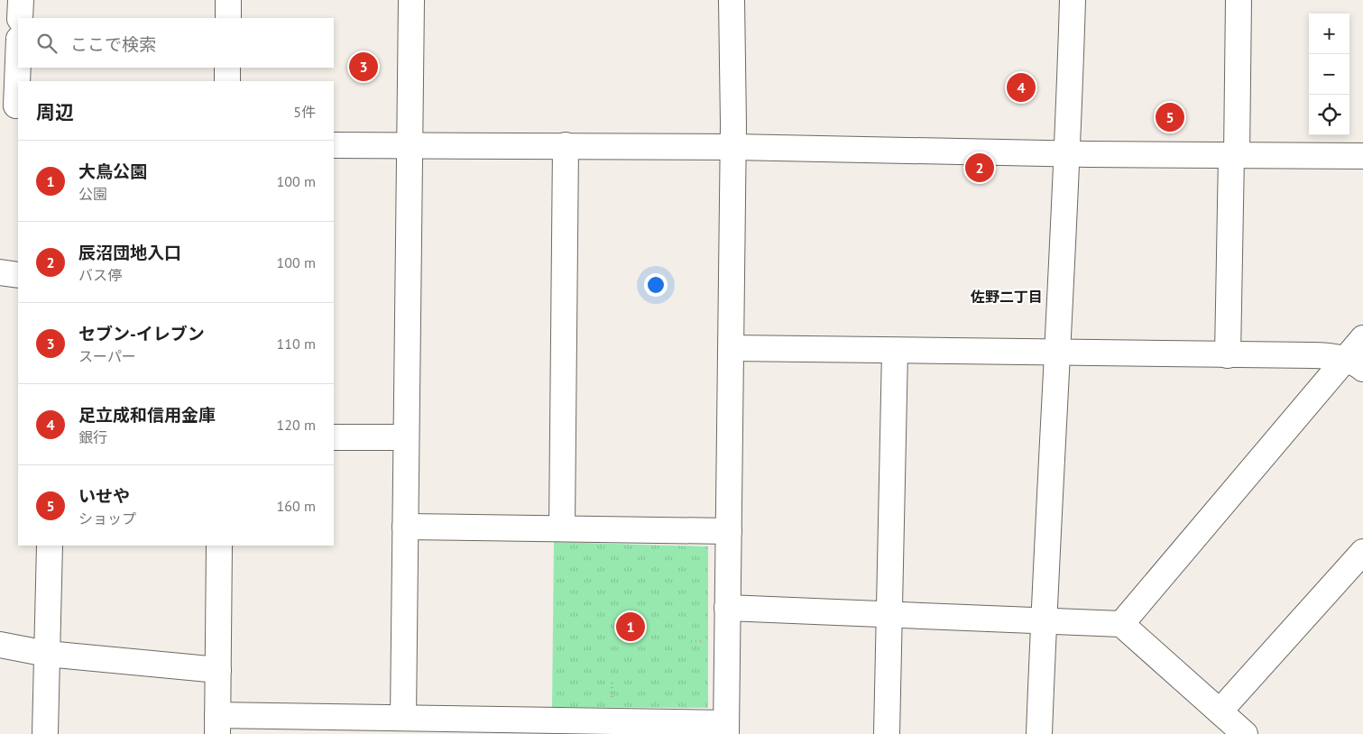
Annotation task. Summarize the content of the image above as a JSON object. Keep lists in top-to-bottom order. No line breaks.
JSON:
{"districts":["佐野二丁目"],"page":{"map_buttons":["+","−"],"search":"ここで検索","pins":["3","4","5","2","1"],"heading":["周辺","5件"],"list":[{"mark":"1","name":"大鳥公園","note":"公園","value":"100 m"},{"mark":"2","name":"辰沼団地入口","note":"バス停","value":"100 m"},{"mark":"3","name":"セブン-イレブン","note":"スーパー","value":"110 m"},{"mark":"4","name":"足立成和信用金庫","note":"銀行","value":"120 m"},{"mark":"5","name":"いせや","note":"ショップ","value":"160 m"}]}}
